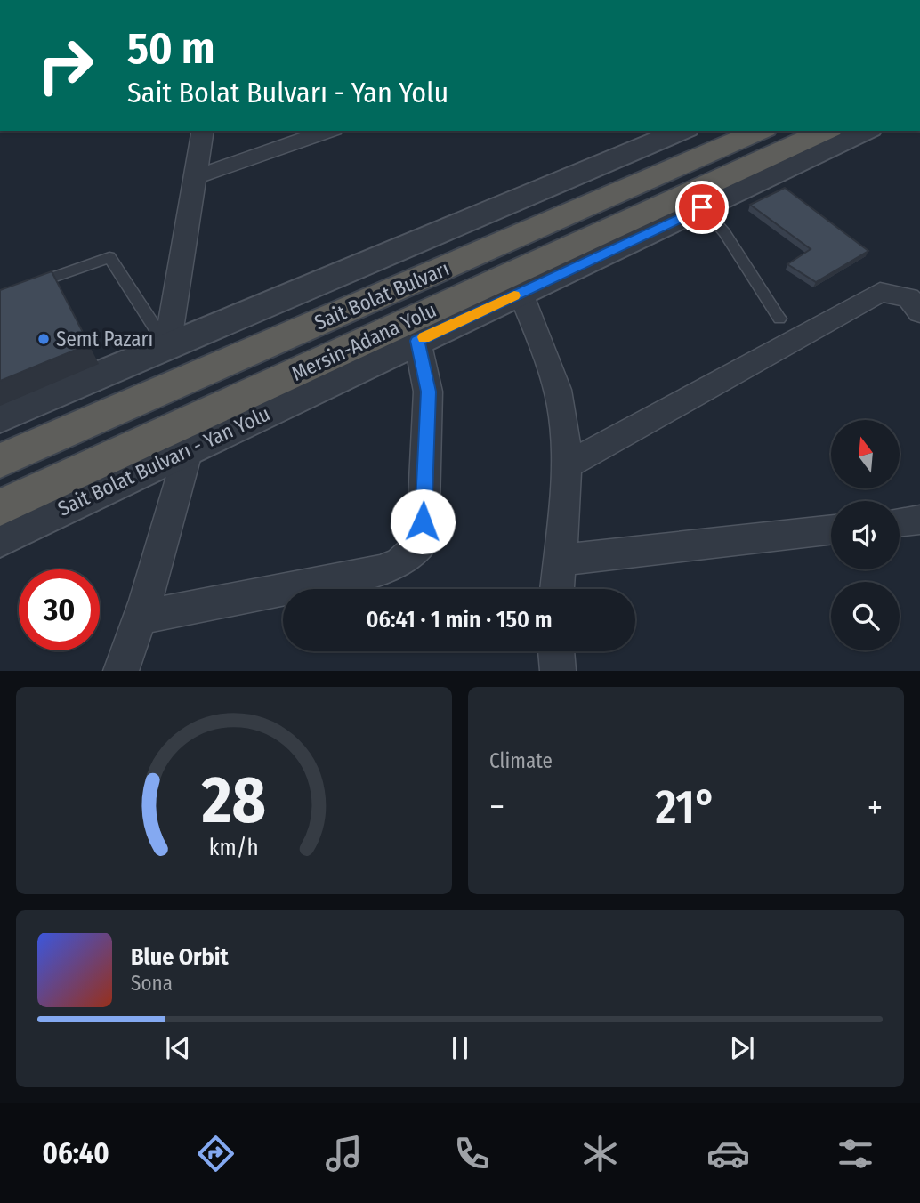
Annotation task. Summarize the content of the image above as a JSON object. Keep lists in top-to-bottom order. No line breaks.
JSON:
{"streets":{"highway":["Sait Bolat Bulvarı","Mersin-Adana Yolu"],"street":["Sait Bolat Bulvarı - Yan Yolu"]},"places":["Semt Pazarı"],"north":"top","page":{"turn":["50 m","Sait Bolat Bulvarı - Yan Yolu"],"limit":"30","trip":"06:41 · 1 min · 150 m","tile":"Climate","heat":["−","21°","+"],"song":["Blue Orbit","Sona"],"tabs":"06:40","gauge":["28","km/h"]}}
